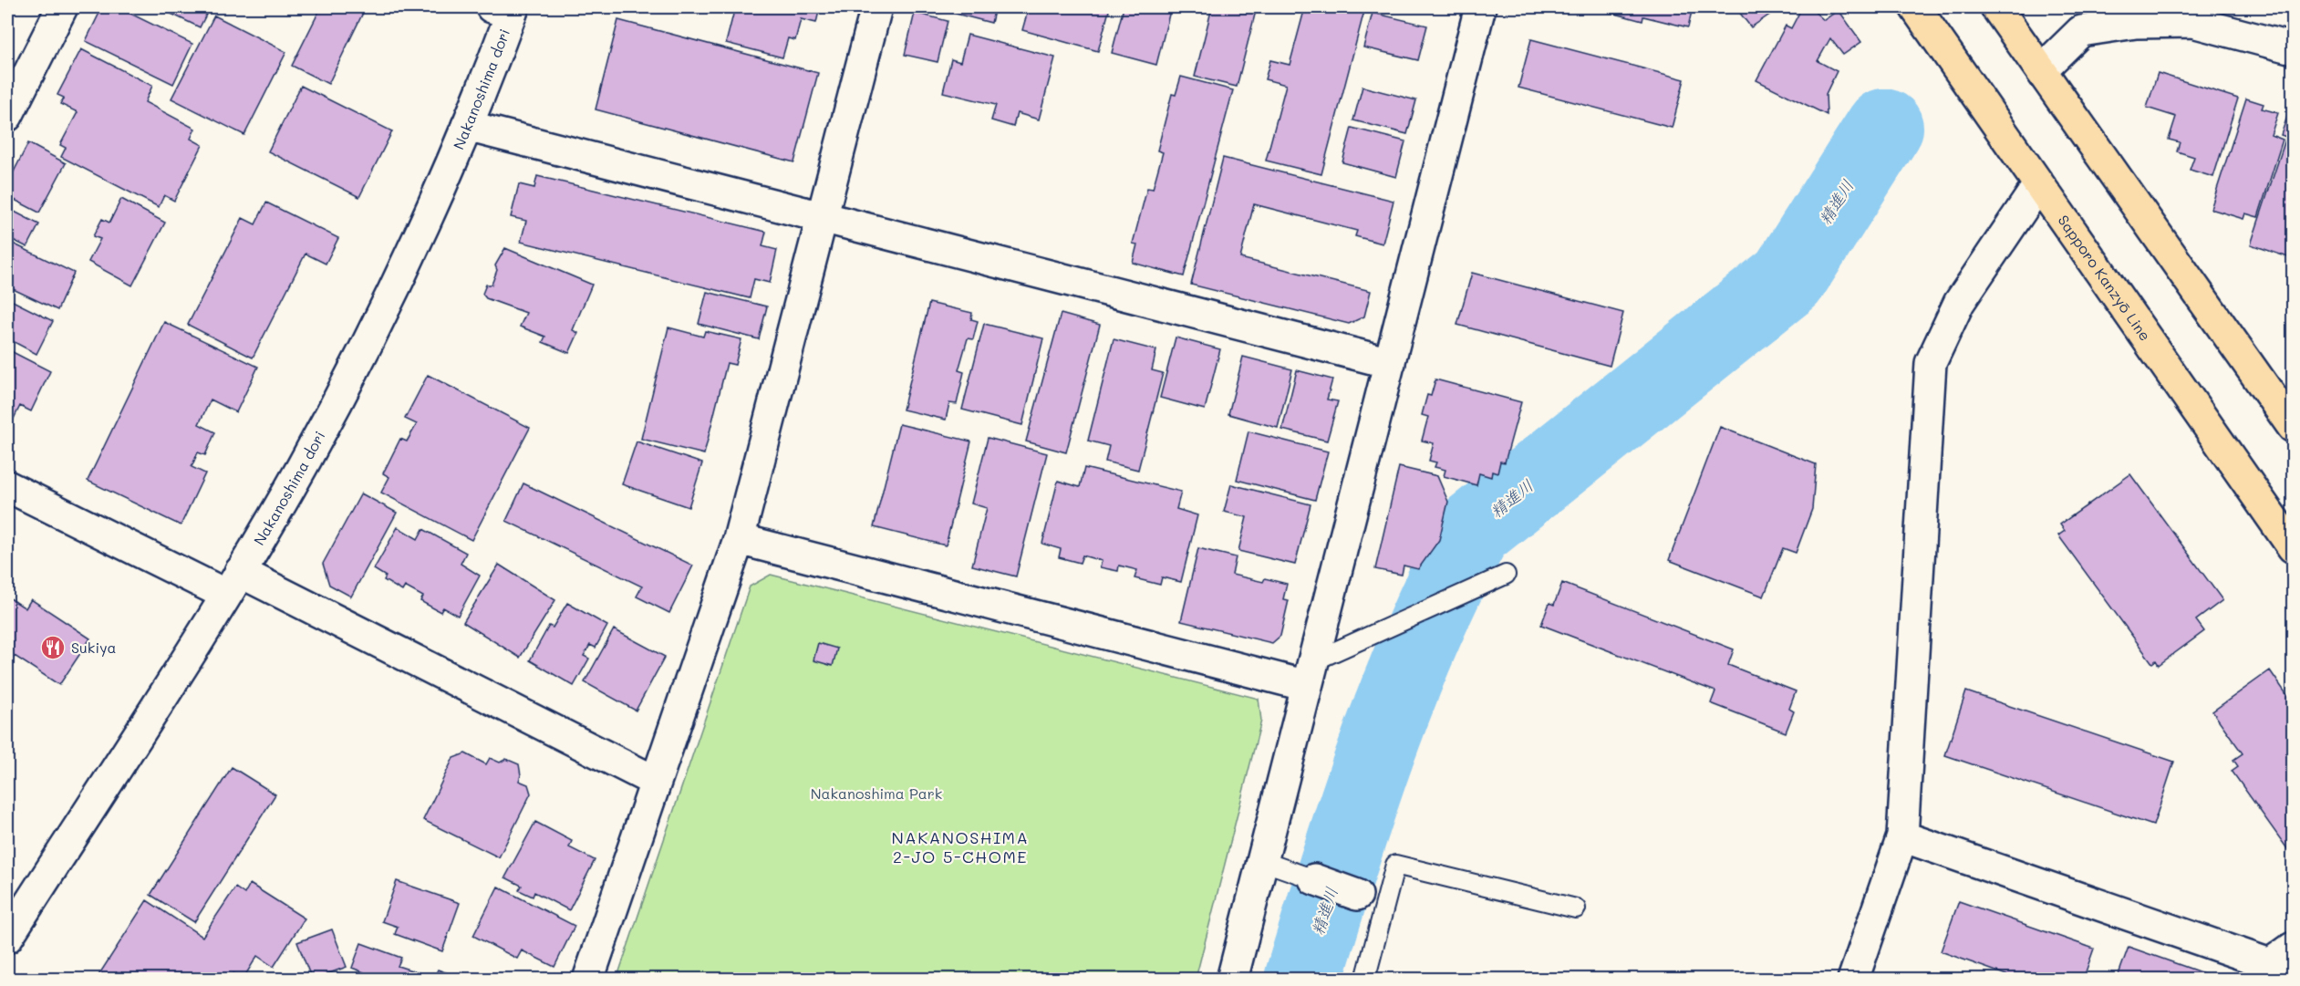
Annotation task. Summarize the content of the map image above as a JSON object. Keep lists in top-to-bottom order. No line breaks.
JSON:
{"streets":{"main road":["Sapporo Kanzyō Line"],"street":["Nakanoshima dori"]},"districts":["NAKANOSHIMA 2-JO 5-CHOME"],"water":["精進川"],"parks":["Nakanoshima Park"],"places":{"restaurant":["Sukiya"]}}
